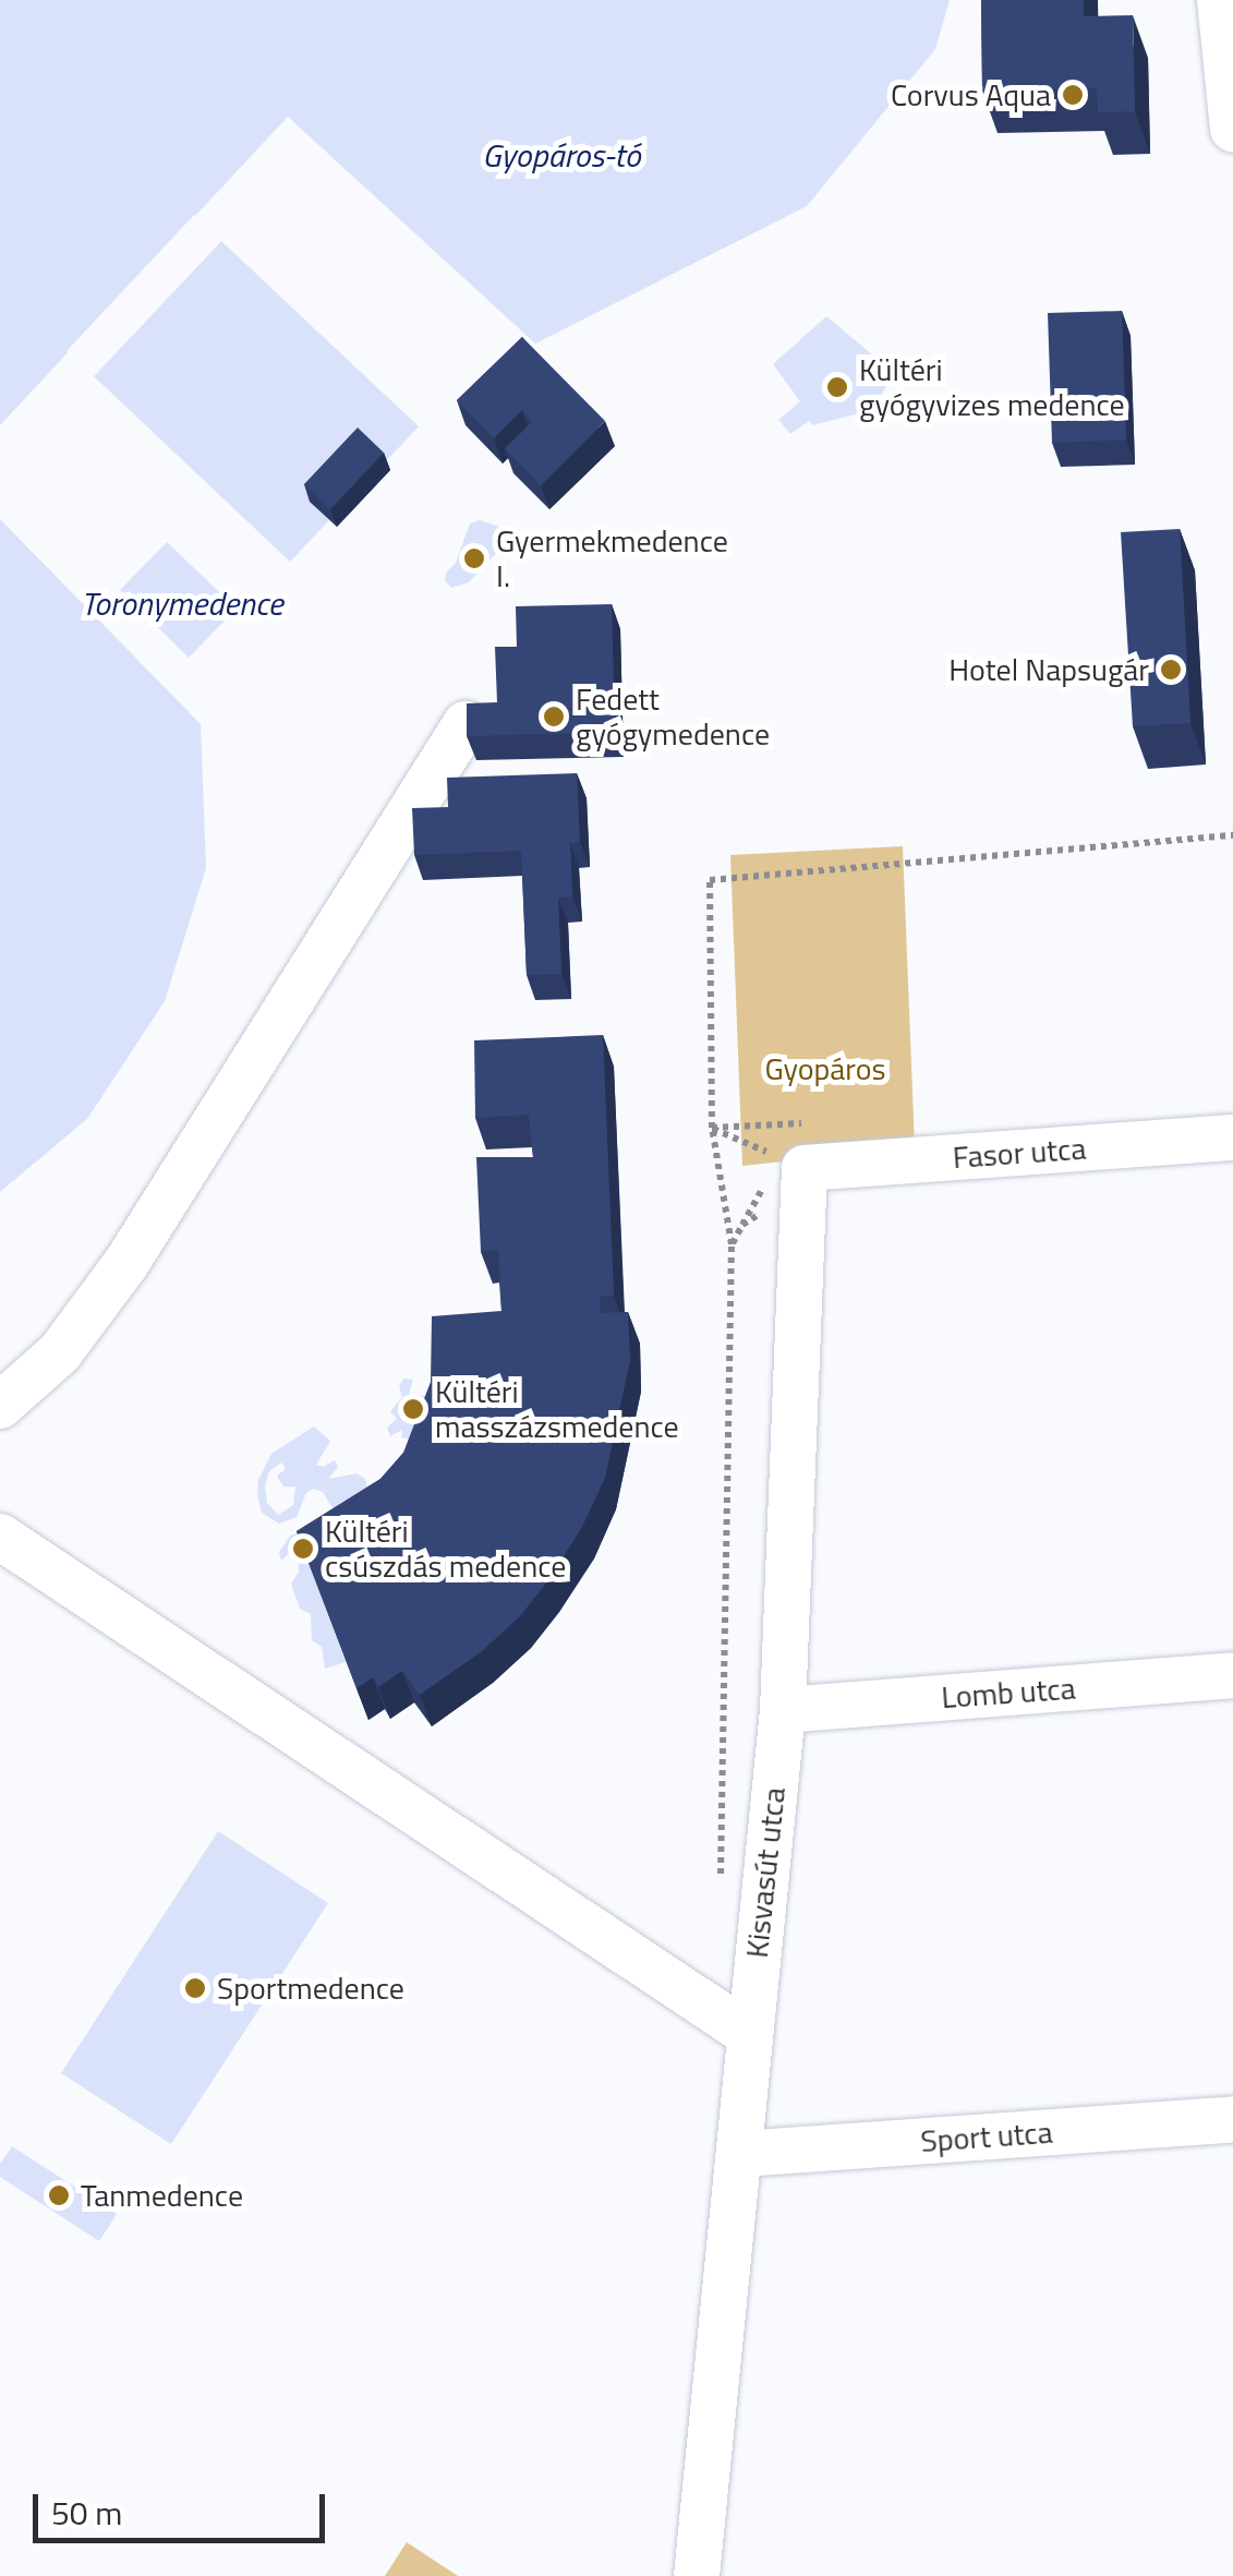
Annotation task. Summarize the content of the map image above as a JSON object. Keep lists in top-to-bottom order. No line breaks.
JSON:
{"streets":{"street":["Fasor utca","Lomb utca","Kisvasút utca","Sport utca"]},"crossings":[["Fasor utca","Kisvasút utca"],["Lomb utca","Kisvasút utca"],["Kisvasút utca","Sport utca"]],"water":["Gyopáros-tó","Toronymedence"],"parks":["Gyopáros"],"places":["Corvus Aqua","Kültéri gyógyvizes medence","Gyermekmedence I.","Hotel Napsugár","Fedett gyógymedence","Kültéri masszázsmedence","Kültéri csúszdás medence","Sportmedence","Tanmedence"],"scale_bar":"50 m"}
